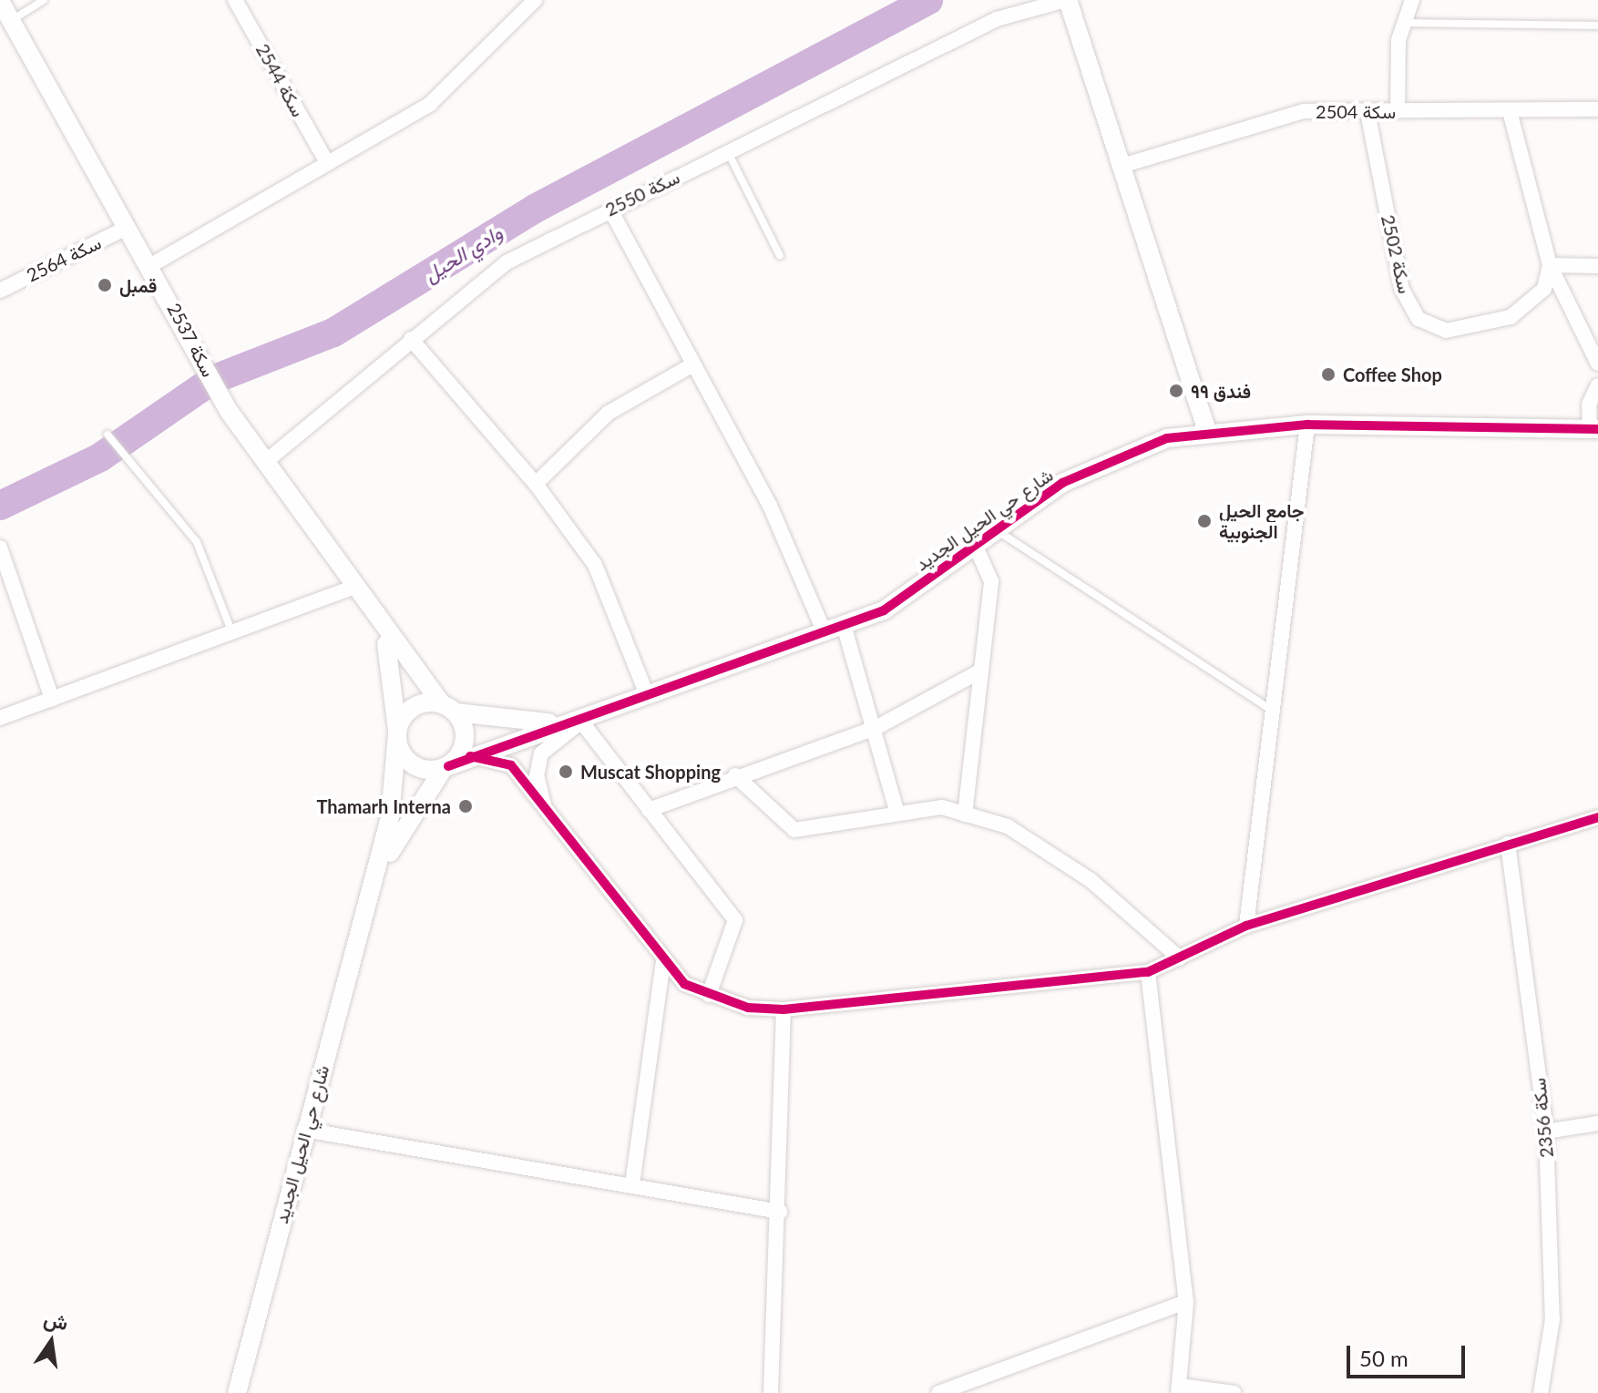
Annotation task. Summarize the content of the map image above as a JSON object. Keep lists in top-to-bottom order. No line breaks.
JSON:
{"streets":{"street":["سكة 2544","سكة 2504","سكة 2550","سكة 2502","سكة 2564","سكة 2537","شارع حي الحيل الجديد","سكة 2356"]},"crossings":[["سكة 2504","سكة 2502"],["سكة 2550","سكة 2537"],["سكة 2564","سكة 2537"],["سكة 2537","شارع حي الحيل الجديد"]],"water":["وادي الحيل"],"places":["قمبل","Coffee Shop","فندق ٩٩","جامع الحيل الجنوبية","Muscat Shopping","Thamarh Interna"],"scale_bar":"50 m","north":"top"}
